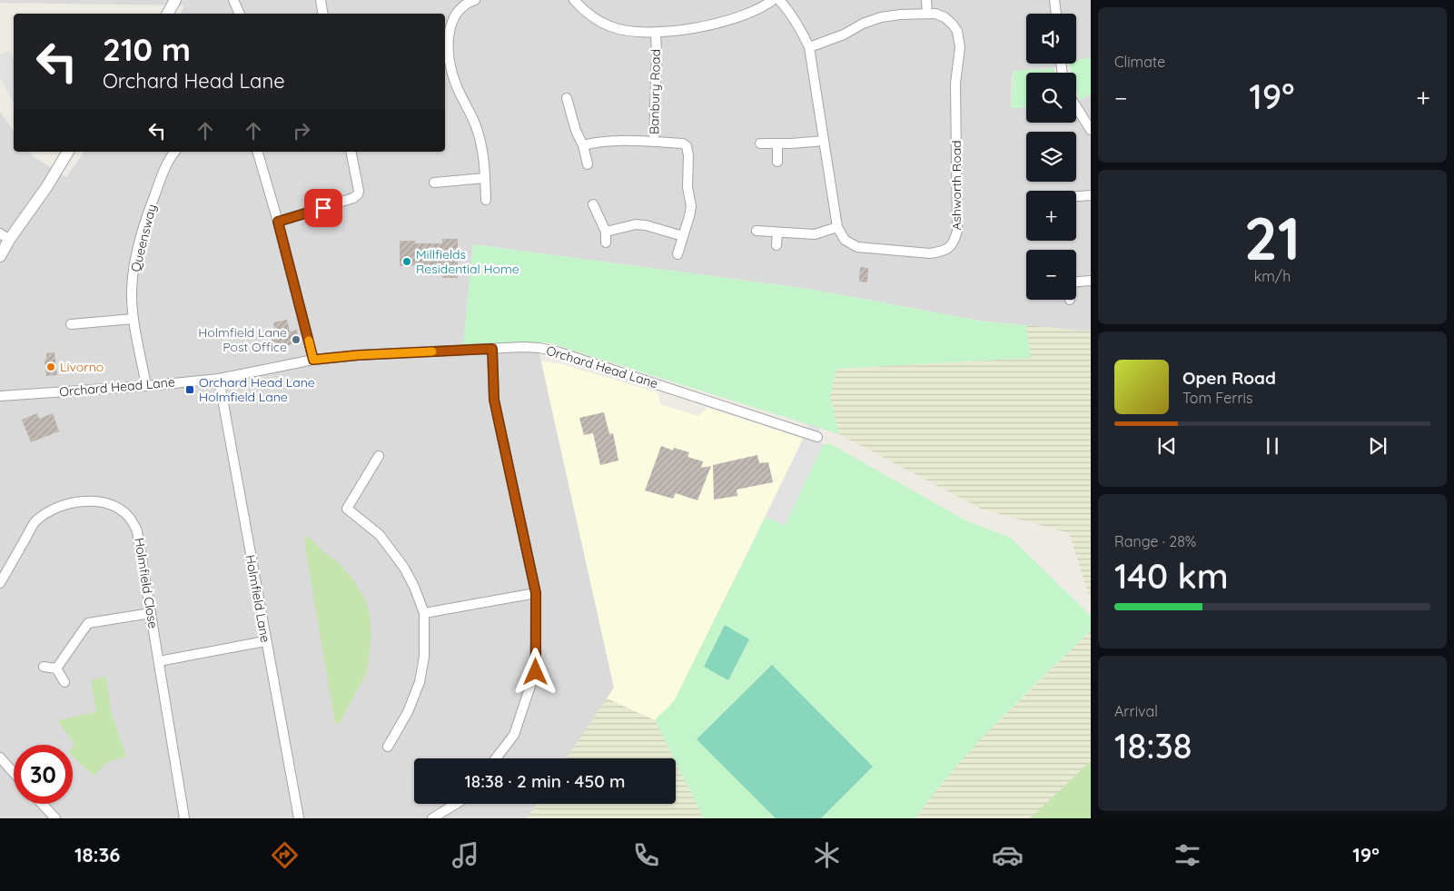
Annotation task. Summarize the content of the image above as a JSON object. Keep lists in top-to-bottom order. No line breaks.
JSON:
{"streets":{"street":["Banbury Road","Ashworth Road","Queensway","Orchard Head Lane","Holmfield Close","Holmfield Lane"]},"crossings":[["Queensway","Orchard Head Lane"],["Orchard Head Lane","Holmfield Lane"]],"places":{"other":["Millfields Residential Home","Holmfield Lane Post Office","Livorno"],"transit":["Orchard Head Lane Holmfield Lane"]},"page":{"tile":["Climate",["21","km/h"],["Range · 28%","140 km"],["Arrival","18:38"]],"map_buttons":["+","−"],"turn":["210 m","Orchard Head Lane"],"heat":["−","19°","+"],"song":["Open Road","Tom Ferris"],"limit":"30","trip":"18:38 · 2 min · 450 m","tabs":["18:36","19°"]}}
